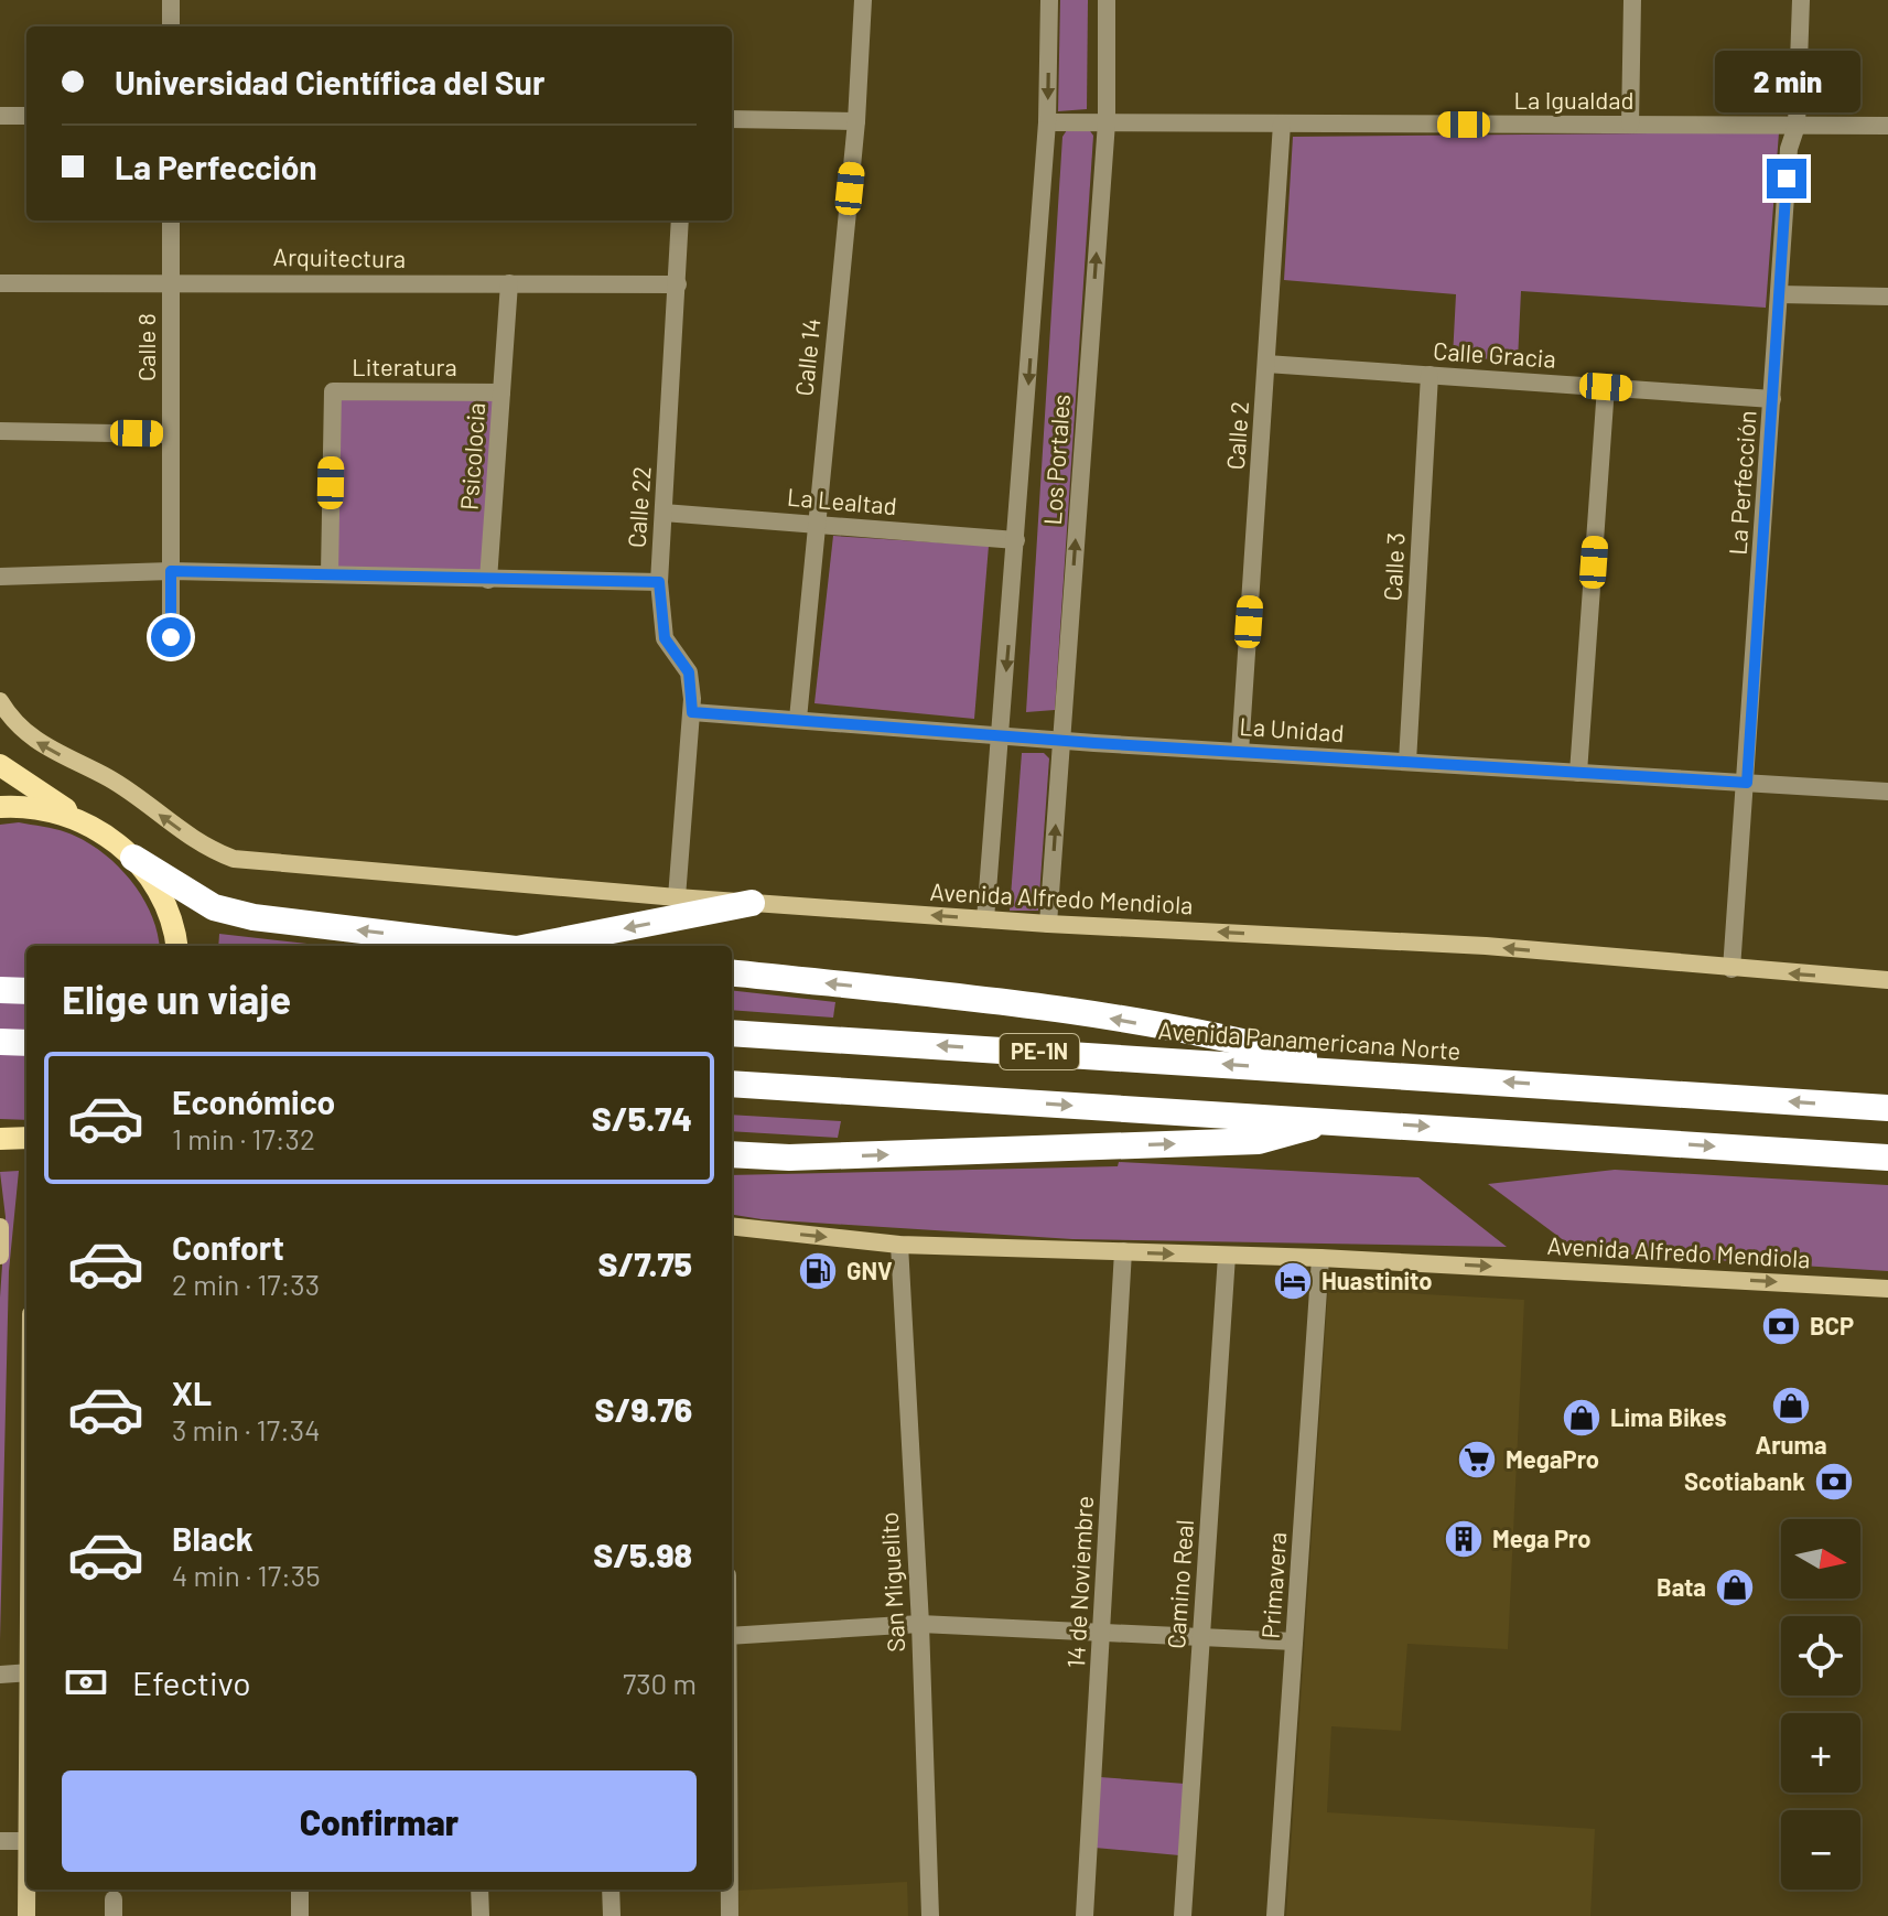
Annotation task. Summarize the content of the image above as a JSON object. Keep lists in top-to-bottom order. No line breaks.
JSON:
{"streets":{"highway":["Avenida Panamericana Norte","PE-1N"],"main road":["Avenida Alfredo Mendiola"],"street":["La Igualdad","Arquitectura","Calle 8","Calle Gracia","Calle 14","Literatura","Calle 2","Psicolocia","Los Portales","La Perfección","La Lealtad","Calle 22","Calle 3","La Unidad","San Miguelito","14 de Noviembre","Camino Real","Primavera"]},"crossings":[["La Igualdad","Calle 2"],["La Igualdad","Los Portales"],["La Igualdad","La Perfección"],["Arquitectura","Calle 8"],["Arquitectura","Psicolocia"],["Arquitectura","Calle 22"],["Calle Gracia","Calle 2"],["Calle Gracia","La Perfección"],["Calle Gracia","Calle 3"],["Calle 14","La Lealtad"],["Calle 14","La Unidad"],["Literatura","Psicolocia"],["Calle 2","La Unidad"],["Los Portales","La Lealtad"],["Los Portales","La Unidad"],["Los Portales","Avenida Alfredo Mendiola"],["La Perfección","La Unidad"],["La Perfección","Avenida Alfredo Mendiola"],["La Lealtad","Calle 22"],["Calle 22","La Unidad"],["Calle 22","Avenida Alfredo Mendiola"],["Calle 3","La Unidad"],["Avenida Alfredo Mendiola","San Miguelito"],["Avenida Alfredo Mendiola","14 de Noviembre"],["Avenida Alfredo Mendiola","Camino Real"],["Avenida Alfredo Mendiola","Primavera"]],"places":{"fuel station":["GNV"],"hotel":["Huastinito"],"bank":["BCP","Scotiabank"],"shop":["Aruma","Lima Bikes","Bata"],"supermarket":["MegaPro"],"building":["Mega Pro"]},"north":"right","page":{"banner":["Universidad Científica del Sur","La Perfección"],"bubble":"2 min","heading":"Elige un viaje","list":[{"name":"Económico","note":"1 min · 17:32","value":"S/5.74"},{"name":"Confort","note":"2 min · 17:33","value":"S/7.75"},{"name":"XL","note":"3 min · 17:34","value":"S/9.76"},{"name":"Black","note":"4 min · 17:35","value":"S/5.98"}],"map_buttons":["+","−"],"pay":["Efectivo","730 m"],"buttons":"Confirmar"}}
